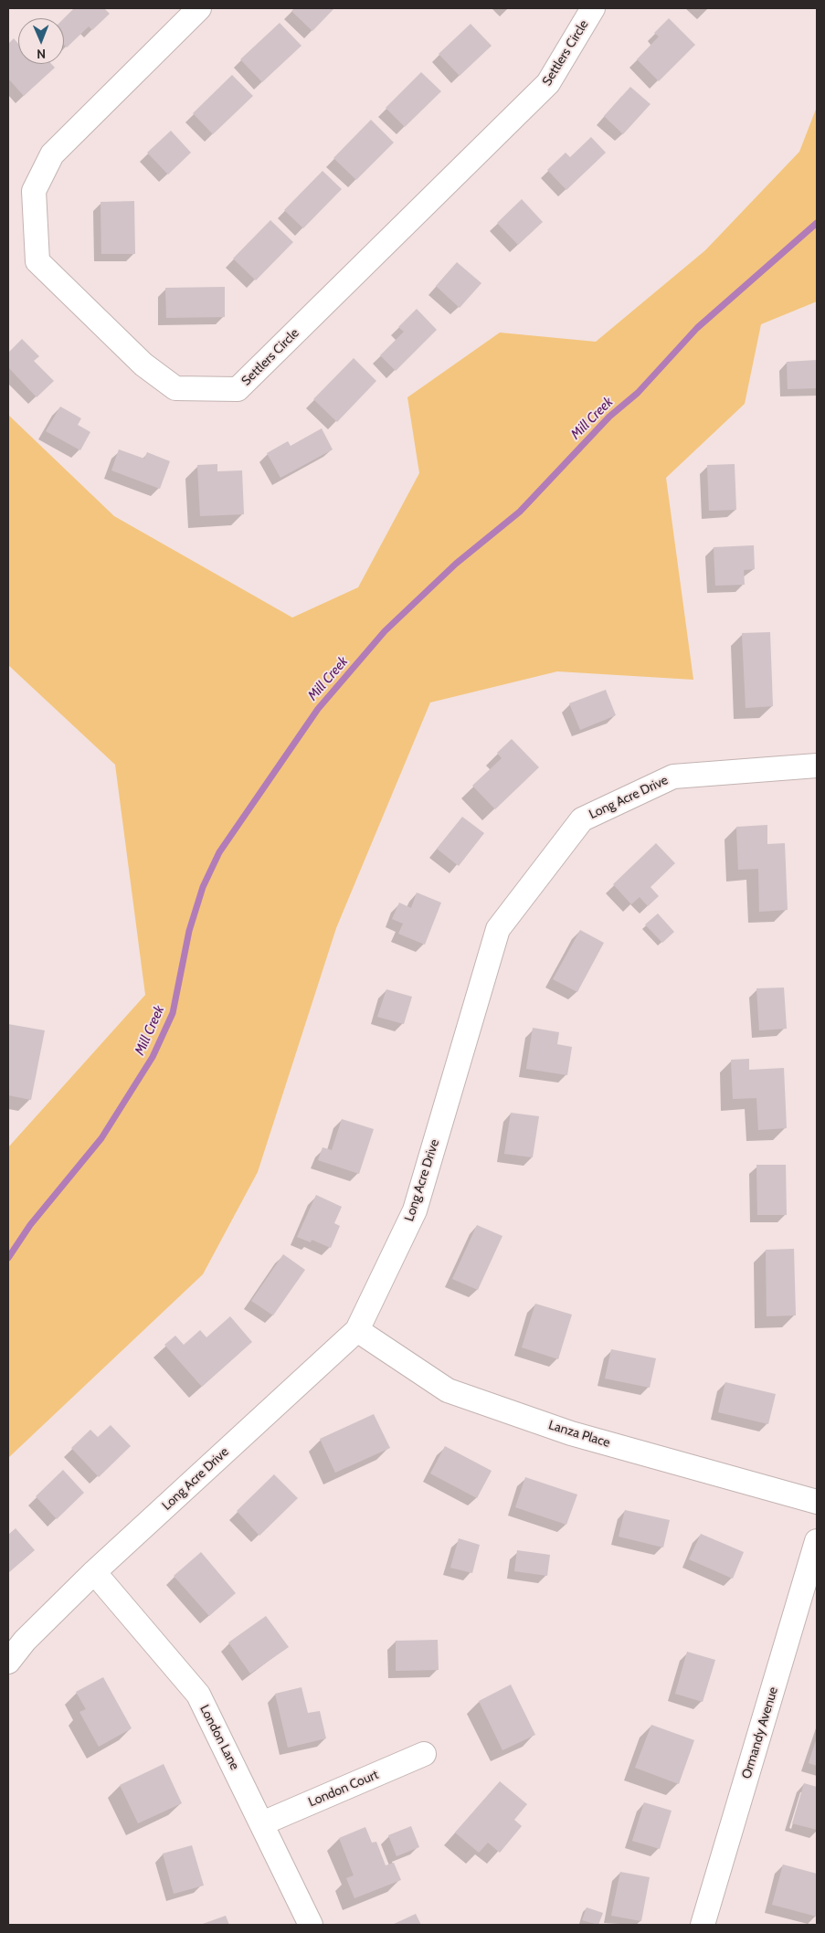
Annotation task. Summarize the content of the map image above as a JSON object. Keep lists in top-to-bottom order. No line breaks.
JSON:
{"streets":{"street":["Settlers Circle","Long Acre Drive","Lanza Place","Ormandy Avenue","London Lane","London Court"]},"crossings":[["Long Acre Drive","Lanza Place"],["Long Acre Drive","London Lane"],["London Lane","London Court"]],"water":["Mill Creek"],"north":"bottom"}
